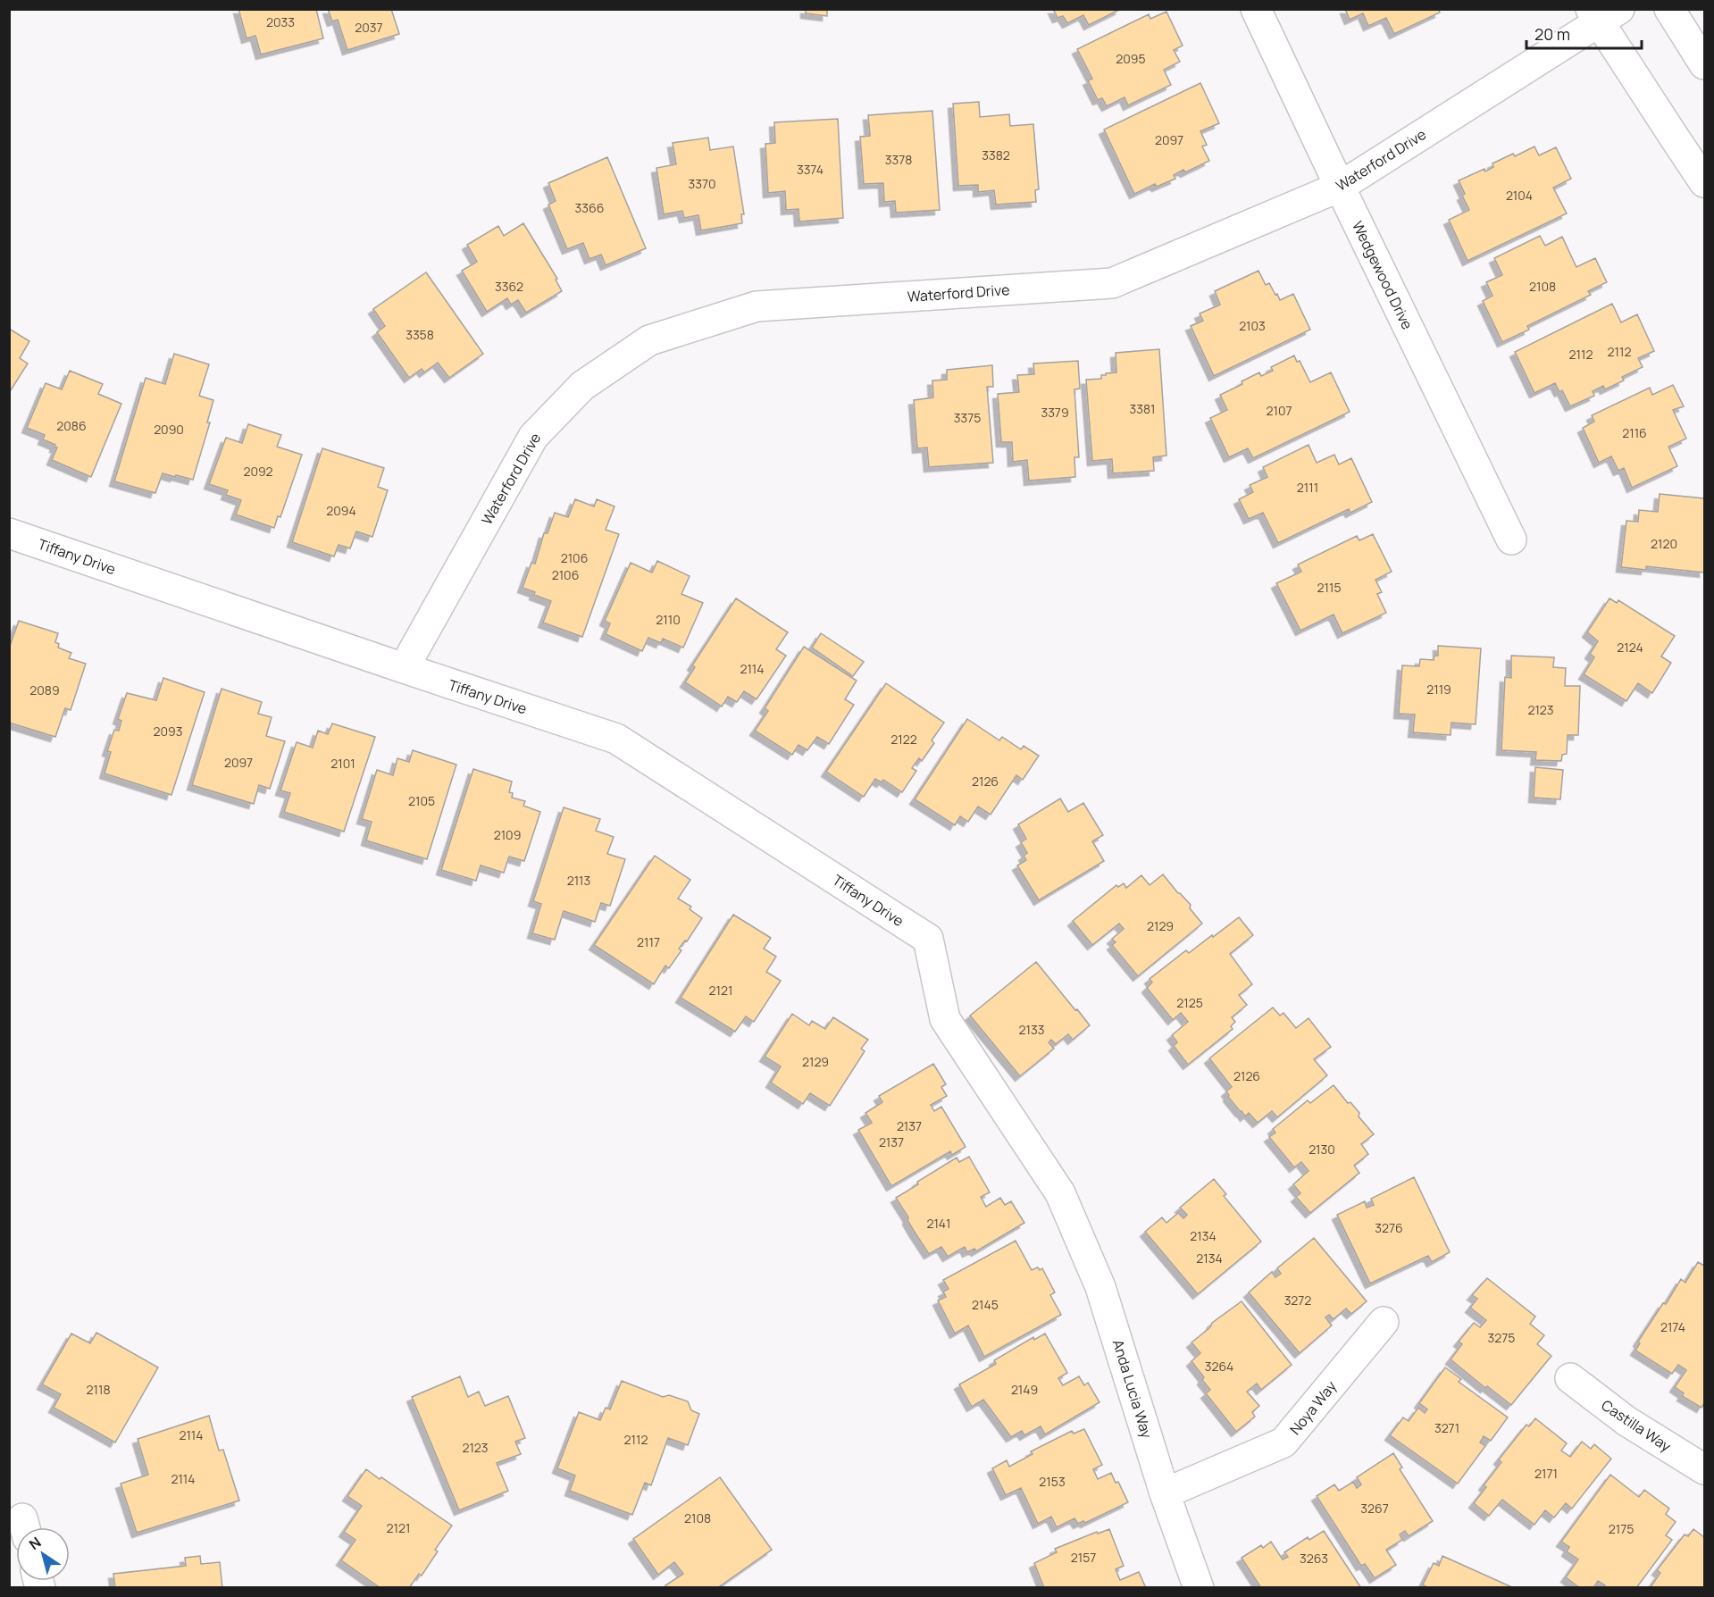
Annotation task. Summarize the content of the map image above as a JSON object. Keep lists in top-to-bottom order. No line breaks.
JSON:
{"streets":{"street":["Waterford Drive","Wedgewood Drive","Tiffany Drive","Anda Lucia Way","Noya Way","Castilla Way"]},"crossings":[["Waterford Drive","Wedgewood Drive"],["Waterford Drive","Tiffany Drive"],["Tiffany Drive","Anda Lucia Way"],["Anda Lucia Way","Noya Way"]],"house_numbers":["2033","2037","2095","2097","3382","3378","3374","3370","2104","3366","3362","2108","2103","3358","2112","2112","3381","2107","3379","3375","2086","2090","2116","2092","2111","2094","2120","2106","2106","2115","2110","2124","2114","2119","2089","2123","2093","2122","2097","2101","2126","2105","2109","2113","2129","2117","2121","2125","2133","2129","2126","2137","2137","2130","2141","3276","2134","2134","3272","2145","2174","3275","3264","2118","2149","3271","2114","2112","2123","2171","2114","2153","3267","2108","2121","2175","2157","3263"],"scale_bar":"20 m","north":"top left"}
